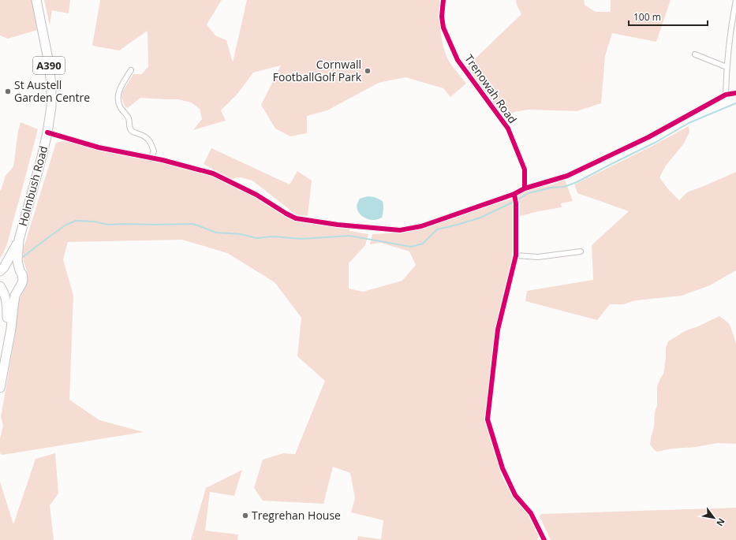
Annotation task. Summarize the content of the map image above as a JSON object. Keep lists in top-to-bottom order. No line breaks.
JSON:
{"streets":{"highway":["A390","Holmbush Road"],"street":["Trenowah Road"]},"crossings":[["A390","Holmbush Road"]],"places":["Cornwall FootballGolf Park","St Austell Garden Centre","Tregrehan House"],"scale_bar":"100 m","north":"bottom right"}
